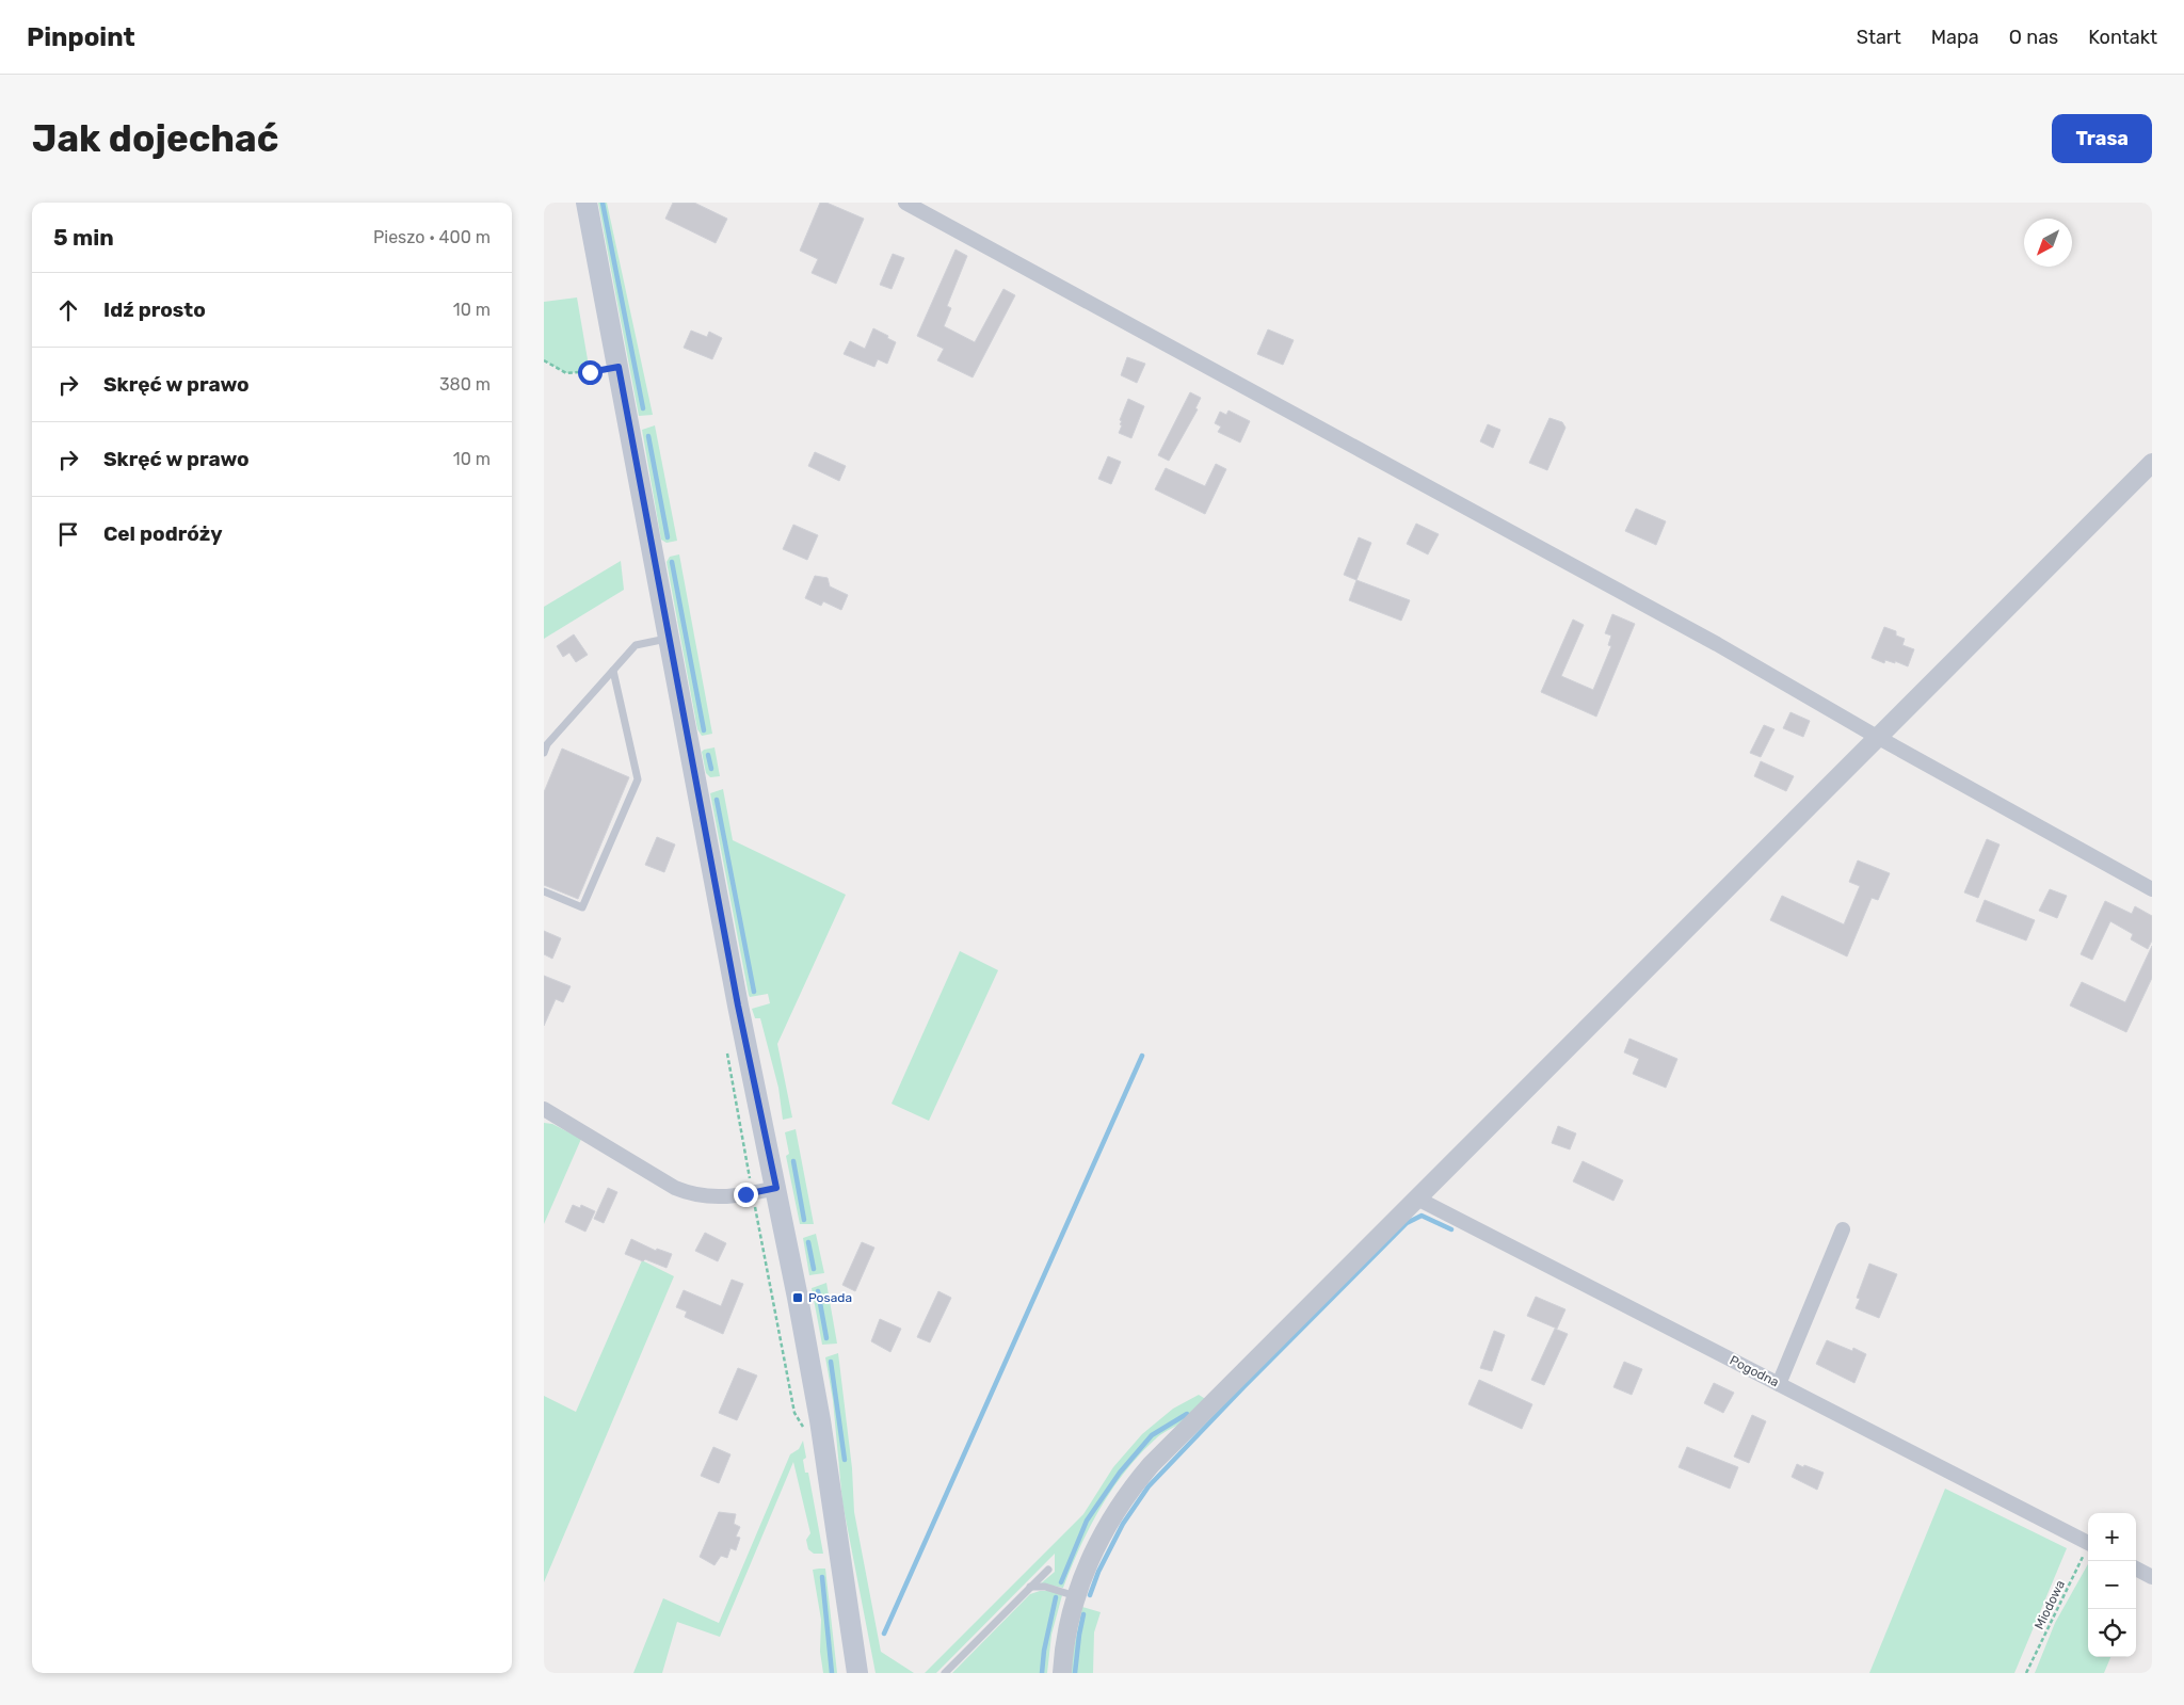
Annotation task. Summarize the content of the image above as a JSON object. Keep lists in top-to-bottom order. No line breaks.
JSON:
{"streets":{"street":["Pogodna"],"path":["Miodowa"]},"places":{"transit":["Posada"]},"north":"bottom left","page":{"header":"Pinpoint","nav":["Start","Mapa","O nas","Kontakt"],"buttons":"Trasa","title":"Jak dojechać","heading":["5 min","Pieszo · 400 m"],"list":[["Idź prosto","10 m"],["Skręć w prawo","380 m"],["Skręć w prawo","10 m"],"Cel podróży"],"map_buttons":["+","−"]}}
